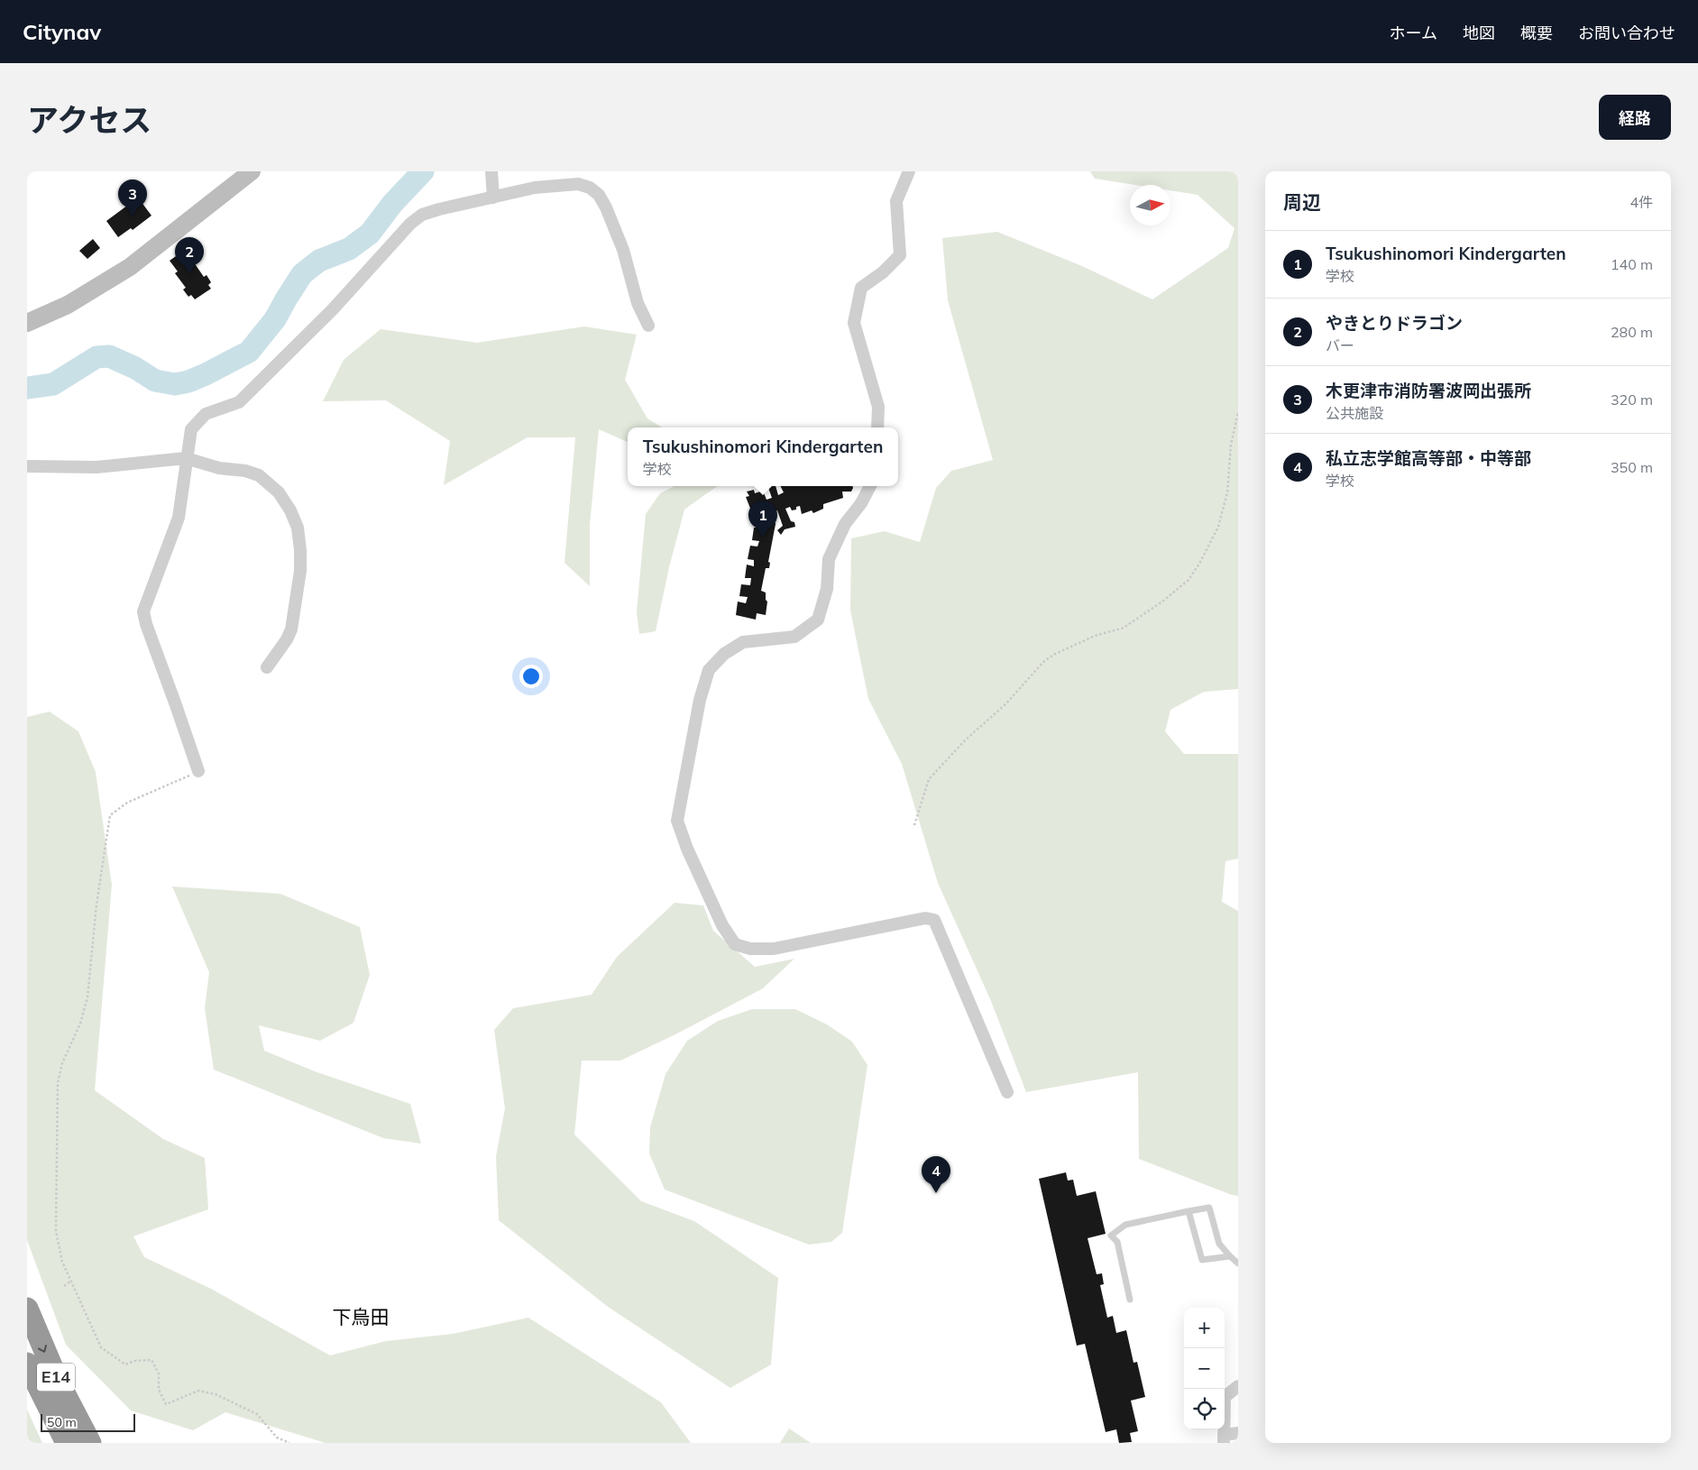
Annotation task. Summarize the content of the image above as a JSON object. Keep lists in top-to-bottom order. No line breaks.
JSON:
{"streets":{"highway":["E14"]},"districts":["下烏田"],"scale_bar":"50 m","north":"right","page":{"header":"Citynav","nav":["ホーム","地図","概要","お問い合わせ"],"title":"アクセス","buttons":"経路","heading":["周辺","4件"],"pins":["3","2","1","4"],"list":[{"mark":"1","name":"Tsukushinomori Kindergarten","note":"学校","value":"140 m"},{"mark":"2","name":"やきとりドラゴン","note":"バー","value":"280 m"},{"mark":"3","name":"木更津市消防署波岡出張所","note":"公共施設","value":"320 m"},{"mark":"4","name":"私立志学館高等部・中等部","note":"学校","value":"350 m"}],"popup":["Tsukushinomori Kindergarten","学校"],"map_buttons":["+","−"],"scale":"50 m"}}
